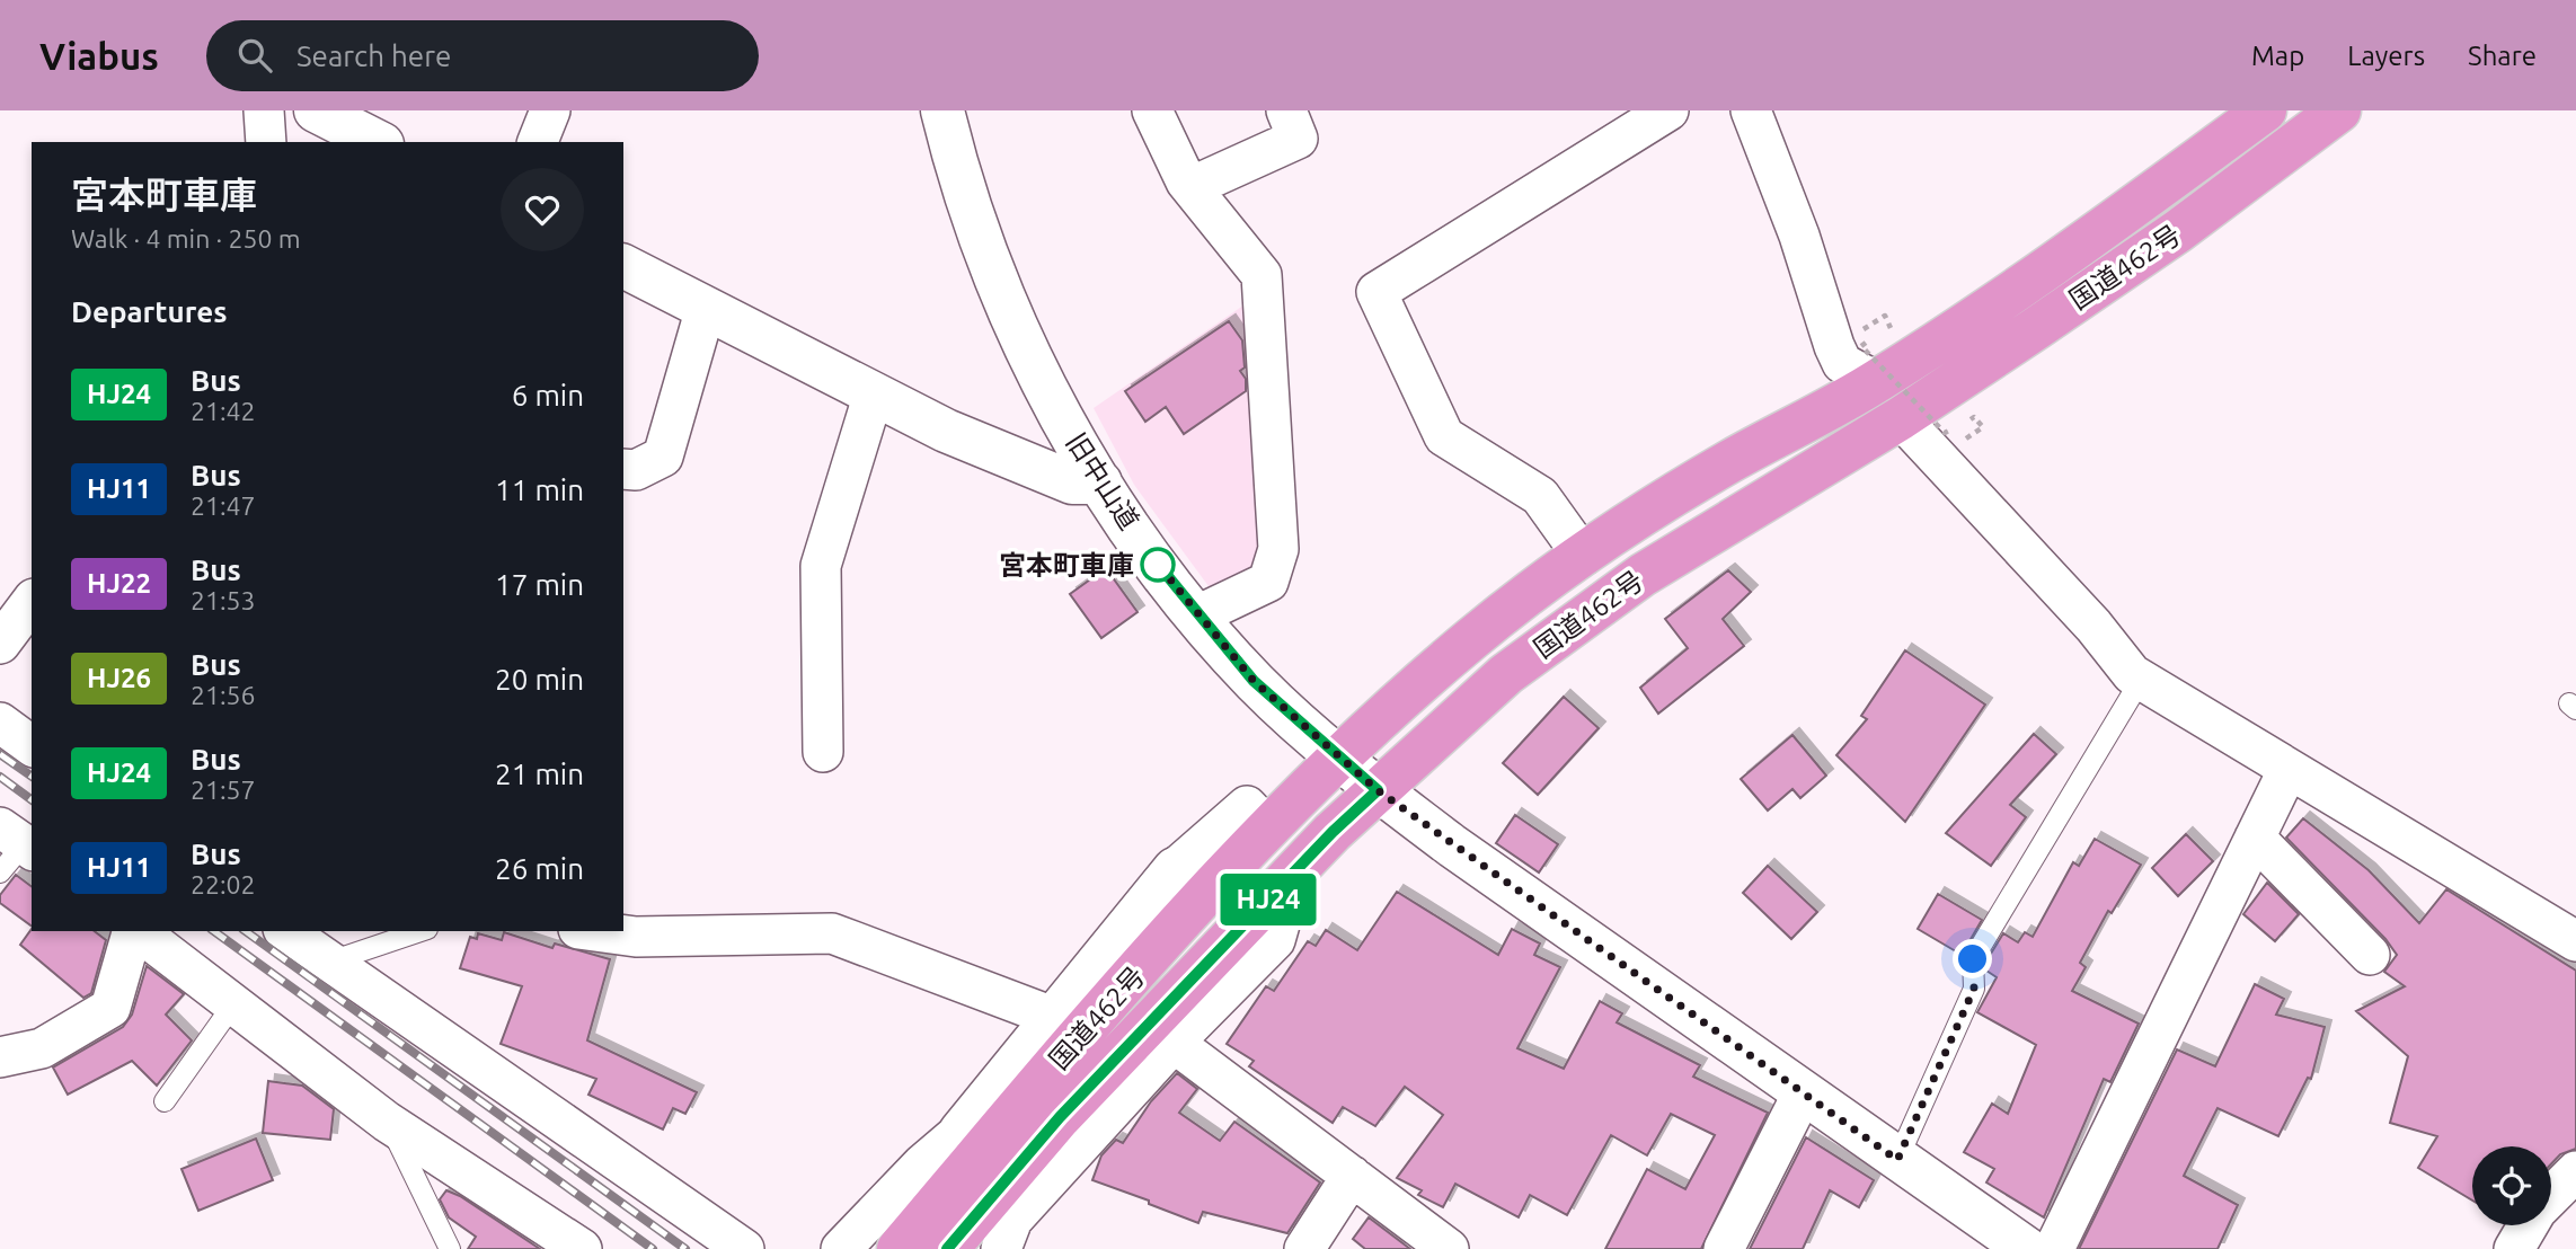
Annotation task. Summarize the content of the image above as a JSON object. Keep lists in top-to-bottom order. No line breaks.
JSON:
{"streets":{"highway":["国道462号"],"main road":["旧中山道"]},"crossings":[["国道462号","旧中山道"]],"places":["宮本町車庫"],"lines":["bus line HJ24"],"page":{"header":"Viabus","search":"Search here","nav":["Map","Layers","Share"],"on_map":"HJ24","heading":[["宮本町車庫","Walk · 4 min · 250 m"],"Departures"],"list":[{"mark":"HJ24","name":"Bus","note":"21:42","value":"6 min"},{"mark":"HJ11","name":"Bus","note":"21:47","value":"11 min"},{"mark":"HJ22","name":"Bus","note":"21:53","value":"17 min"},{"mark":"HJ26","name":"Bus","note":"21:56","value":"20 min"},{"mark":"HJ24","name":"Bus","note":"21:57","value":"21 min"},{"mark":"HJ11","name":"Bus","note":"22:02","value":"26 min"}]}}
